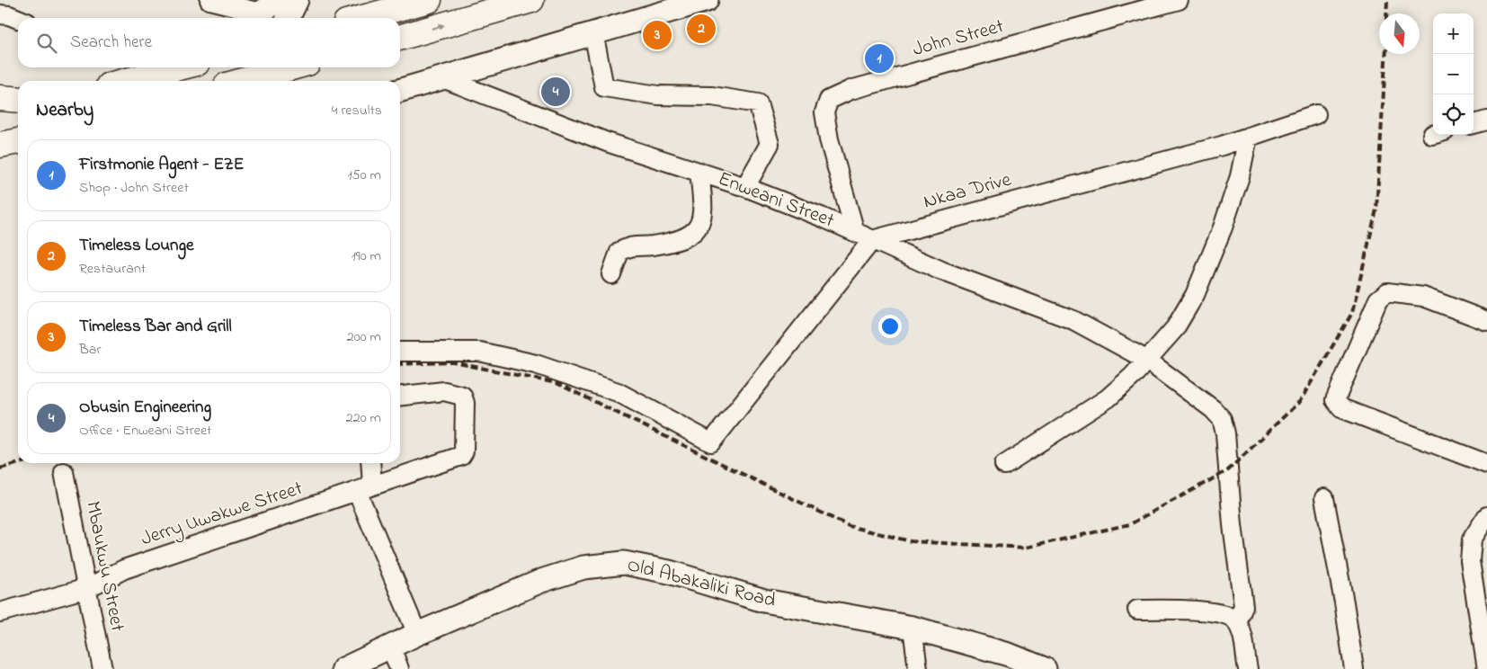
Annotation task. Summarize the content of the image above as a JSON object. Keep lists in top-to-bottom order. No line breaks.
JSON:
{"streets":{"main road":["Old Abakaliki Road"],"street":["John Street","Nkaa Drive","Enweani Street","Jerry Uwakwe Street","Mbaukwu Street"]},"crossings":[["John Street","Enweani Street"],["Nkaa Drive","Enweani Street"],["Jerry Uwakwe Street","Mbaukwu Street"]],"north":"bottom","page":{"pins":["2","3","1","4"],"map_buttons":["+","−"],"search":"Search here","heading":["Nearby","4 results"],"list":[{"mark":"1","name":"Firstmonie Agent - EZE","note":"Shop · John Street","value":"150 m"},{"mark":"2","name":"Timeless Lounge","note":"Restaurant","value":"190 m"},{"mark":"3","name":"Timeless Bar and Grill","note":"Bar","value":"200 m"},{"mark":"4","name":"Obusin Engineering","note":"Office · Enweani Street","value":"220 m"}]}}
